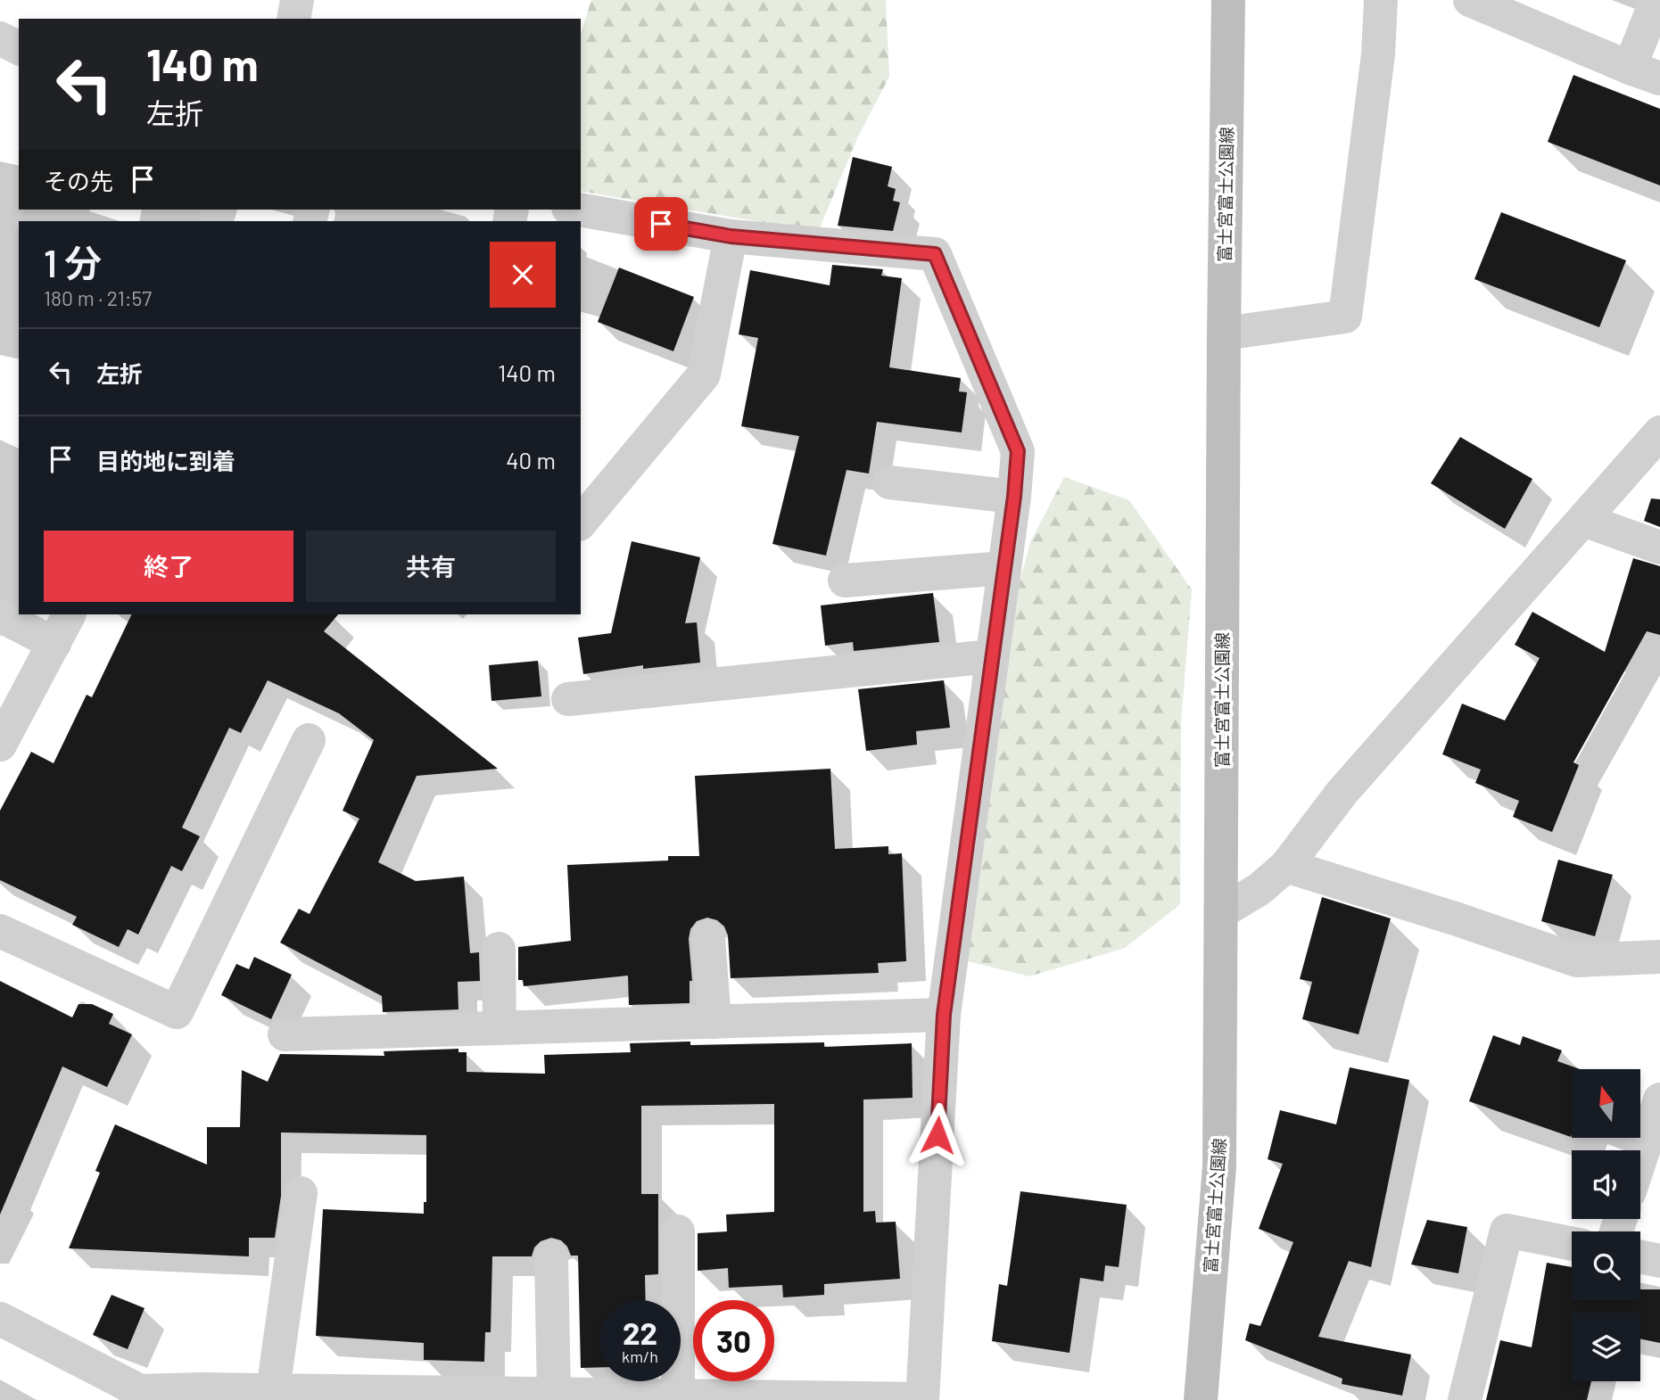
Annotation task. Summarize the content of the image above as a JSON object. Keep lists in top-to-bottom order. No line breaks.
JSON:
{"streets":{"main road":["富士宮富士公園線"]},"north":"top","page":{"turn":["140 m","左折"],"then":"その先","heading":["1 分","180 m · 21:57"],"list":[{"name":"左折","value":"140 m"},{"name":"目的地に到着","value":"40 m"}],"buttons":["終了","共有"],"speed":"22 km/h","limit":"30"}}
